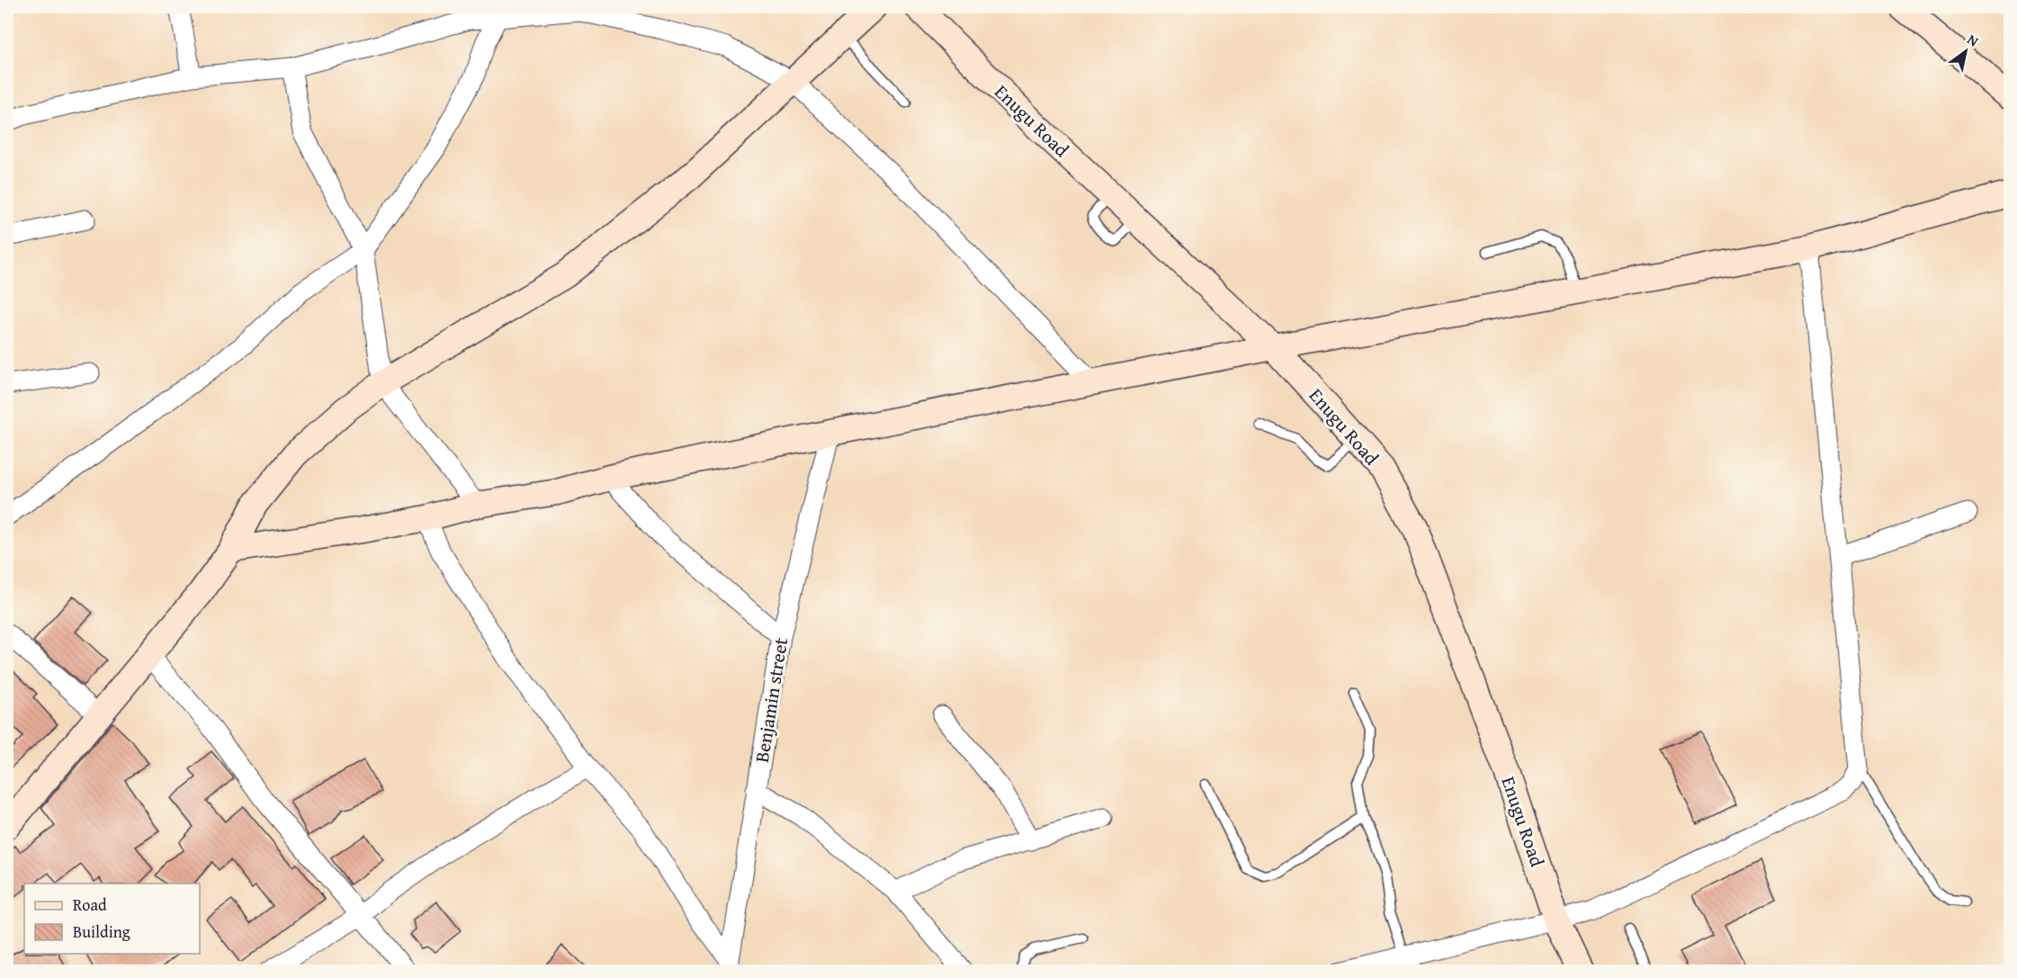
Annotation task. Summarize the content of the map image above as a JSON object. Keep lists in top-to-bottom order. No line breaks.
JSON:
{"streets":{"street":["Enugu Road","Benjamin street"]},"legend":["Road","Building"],"north":"top right"}
